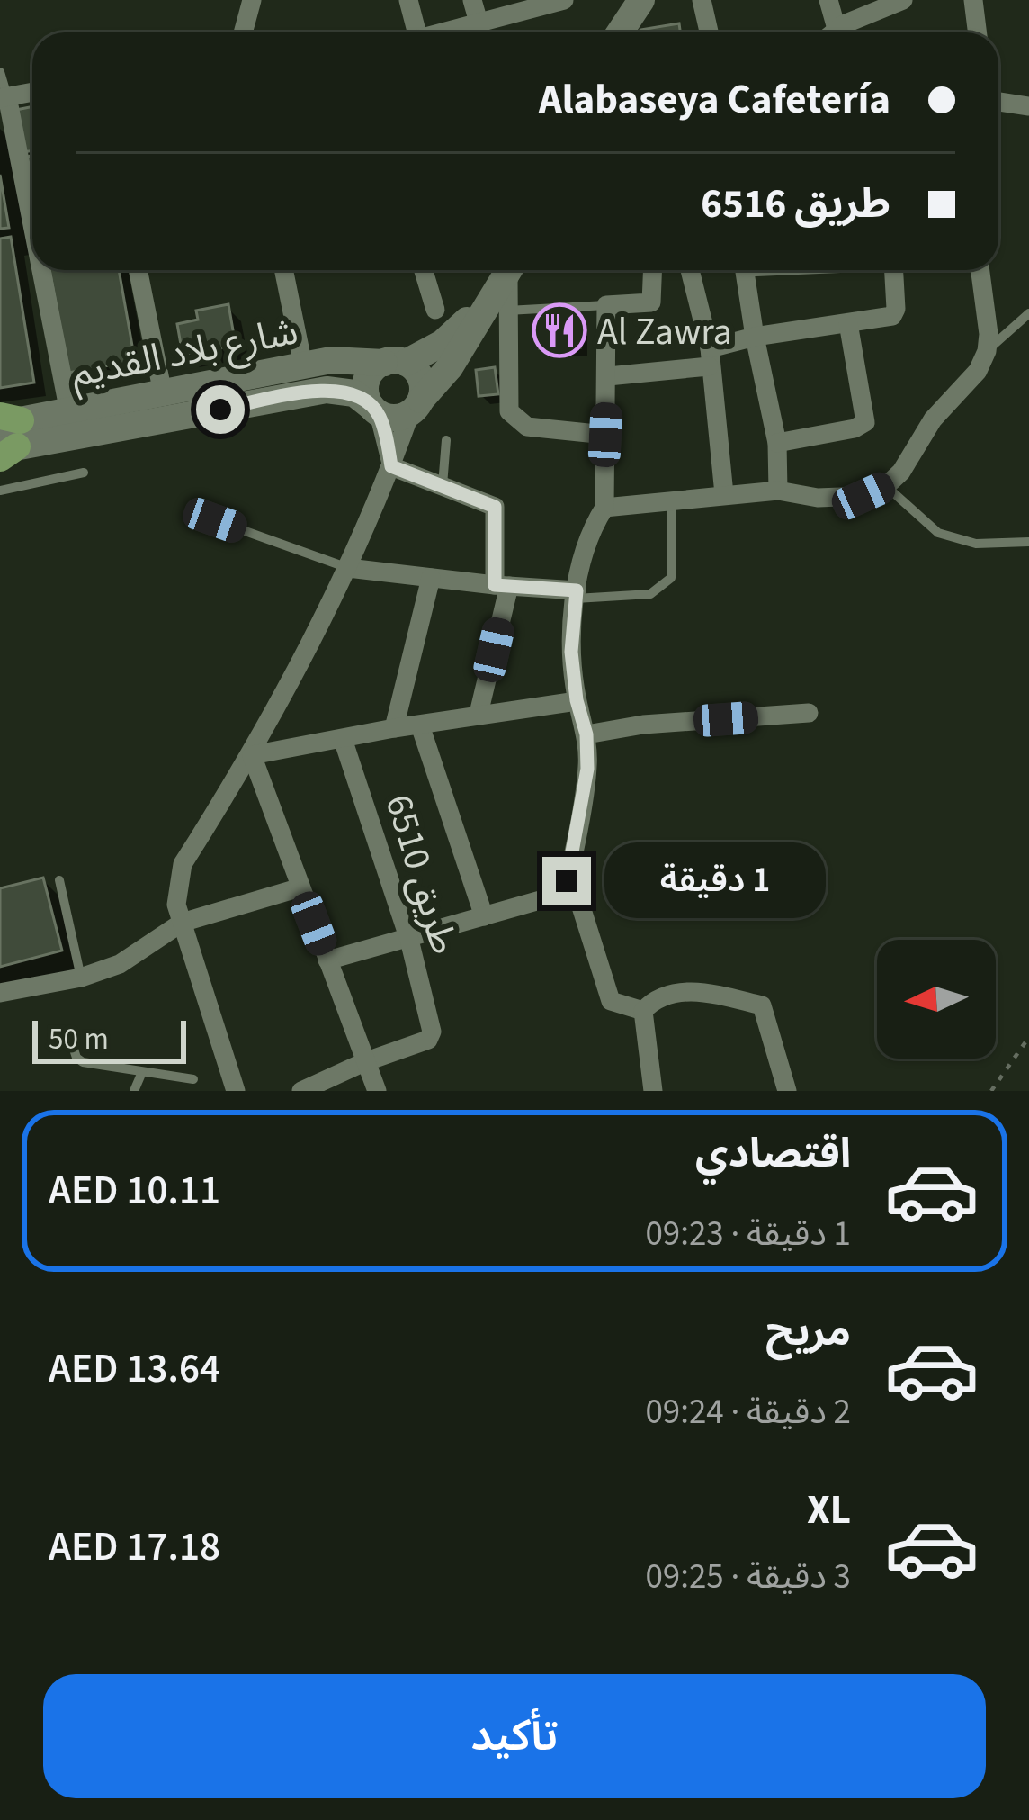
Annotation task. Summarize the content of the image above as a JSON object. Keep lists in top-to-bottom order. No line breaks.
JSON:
{"streets":{"street":["شارع بلاد القديم","طريق 6510"]},"places":{"restaurant":["Al Zawra"]},"scale_bar":"50 m","north":"left","page":{"banner":["Alabaseya Cafetería","طريق 6516"],"bubble":"1 دقيقة","scale":"50 m","list":[{"name":"اقتصادي","note":"1 دقيقة · 09:23","value":"AED 10.11"},{"name":"مريح","note":"2 دقيقة · 09:24","value":"AED 13.64"},{"name":"XL","note":"3 دقيقة · 09:25","value":"AED 17.18"}],"buttons":"تأكيد"}}
